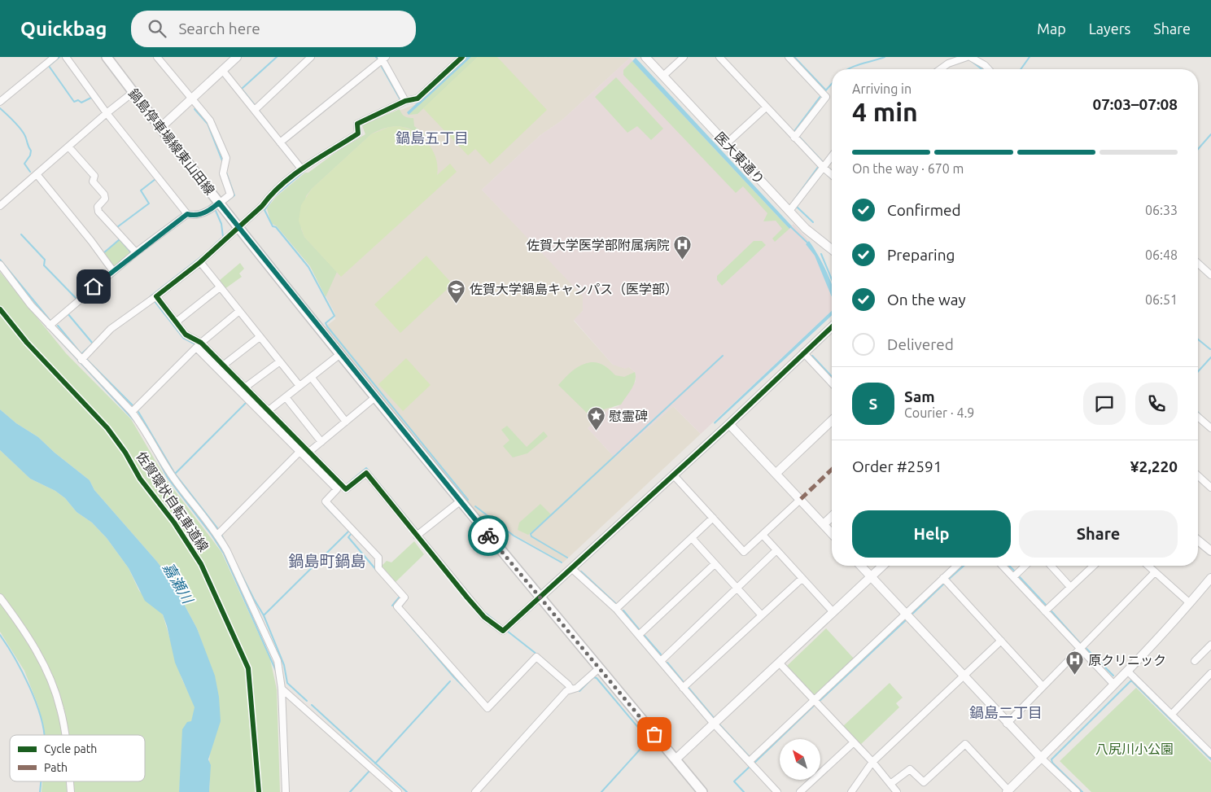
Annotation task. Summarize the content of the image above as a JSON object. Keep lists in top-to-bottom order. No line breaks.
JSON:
{"streets":{"main road":["鍋島停車場線東山田線"],"street":["医大東通り"],"cycle path":["佐賀環状自転車道線"]},"districts":["鍋島五丁目","鍋島町鍋島","鍋島二丁目"],"water":["嘉瀬川"],"parks":["八尻川小公園"],"places":{"hospital":["佐賀大学医学部附属病院","原クリニック"],"school or university":["佐賀大学鍋島キャンパス（医学部）"],"place":["慰霊碑"]},"legend":["Cycle path","Path"],"north":"top left","page":{"header":"Quickbag","search":"Search here","nav":["Map","Layers","Share"],"heading":["4 min","Arriving in","07:03–07:08"],"panel":["Sam","Courier · 4.9","Order #2591","¥2,220"],"bar":"On the way · 670 m","list":[["Confirmed","06:33"],["Preparing","06:48"],["On the way","06:51"],"Delivered"],"round":"S","buttons":["Help","Share"]}}
